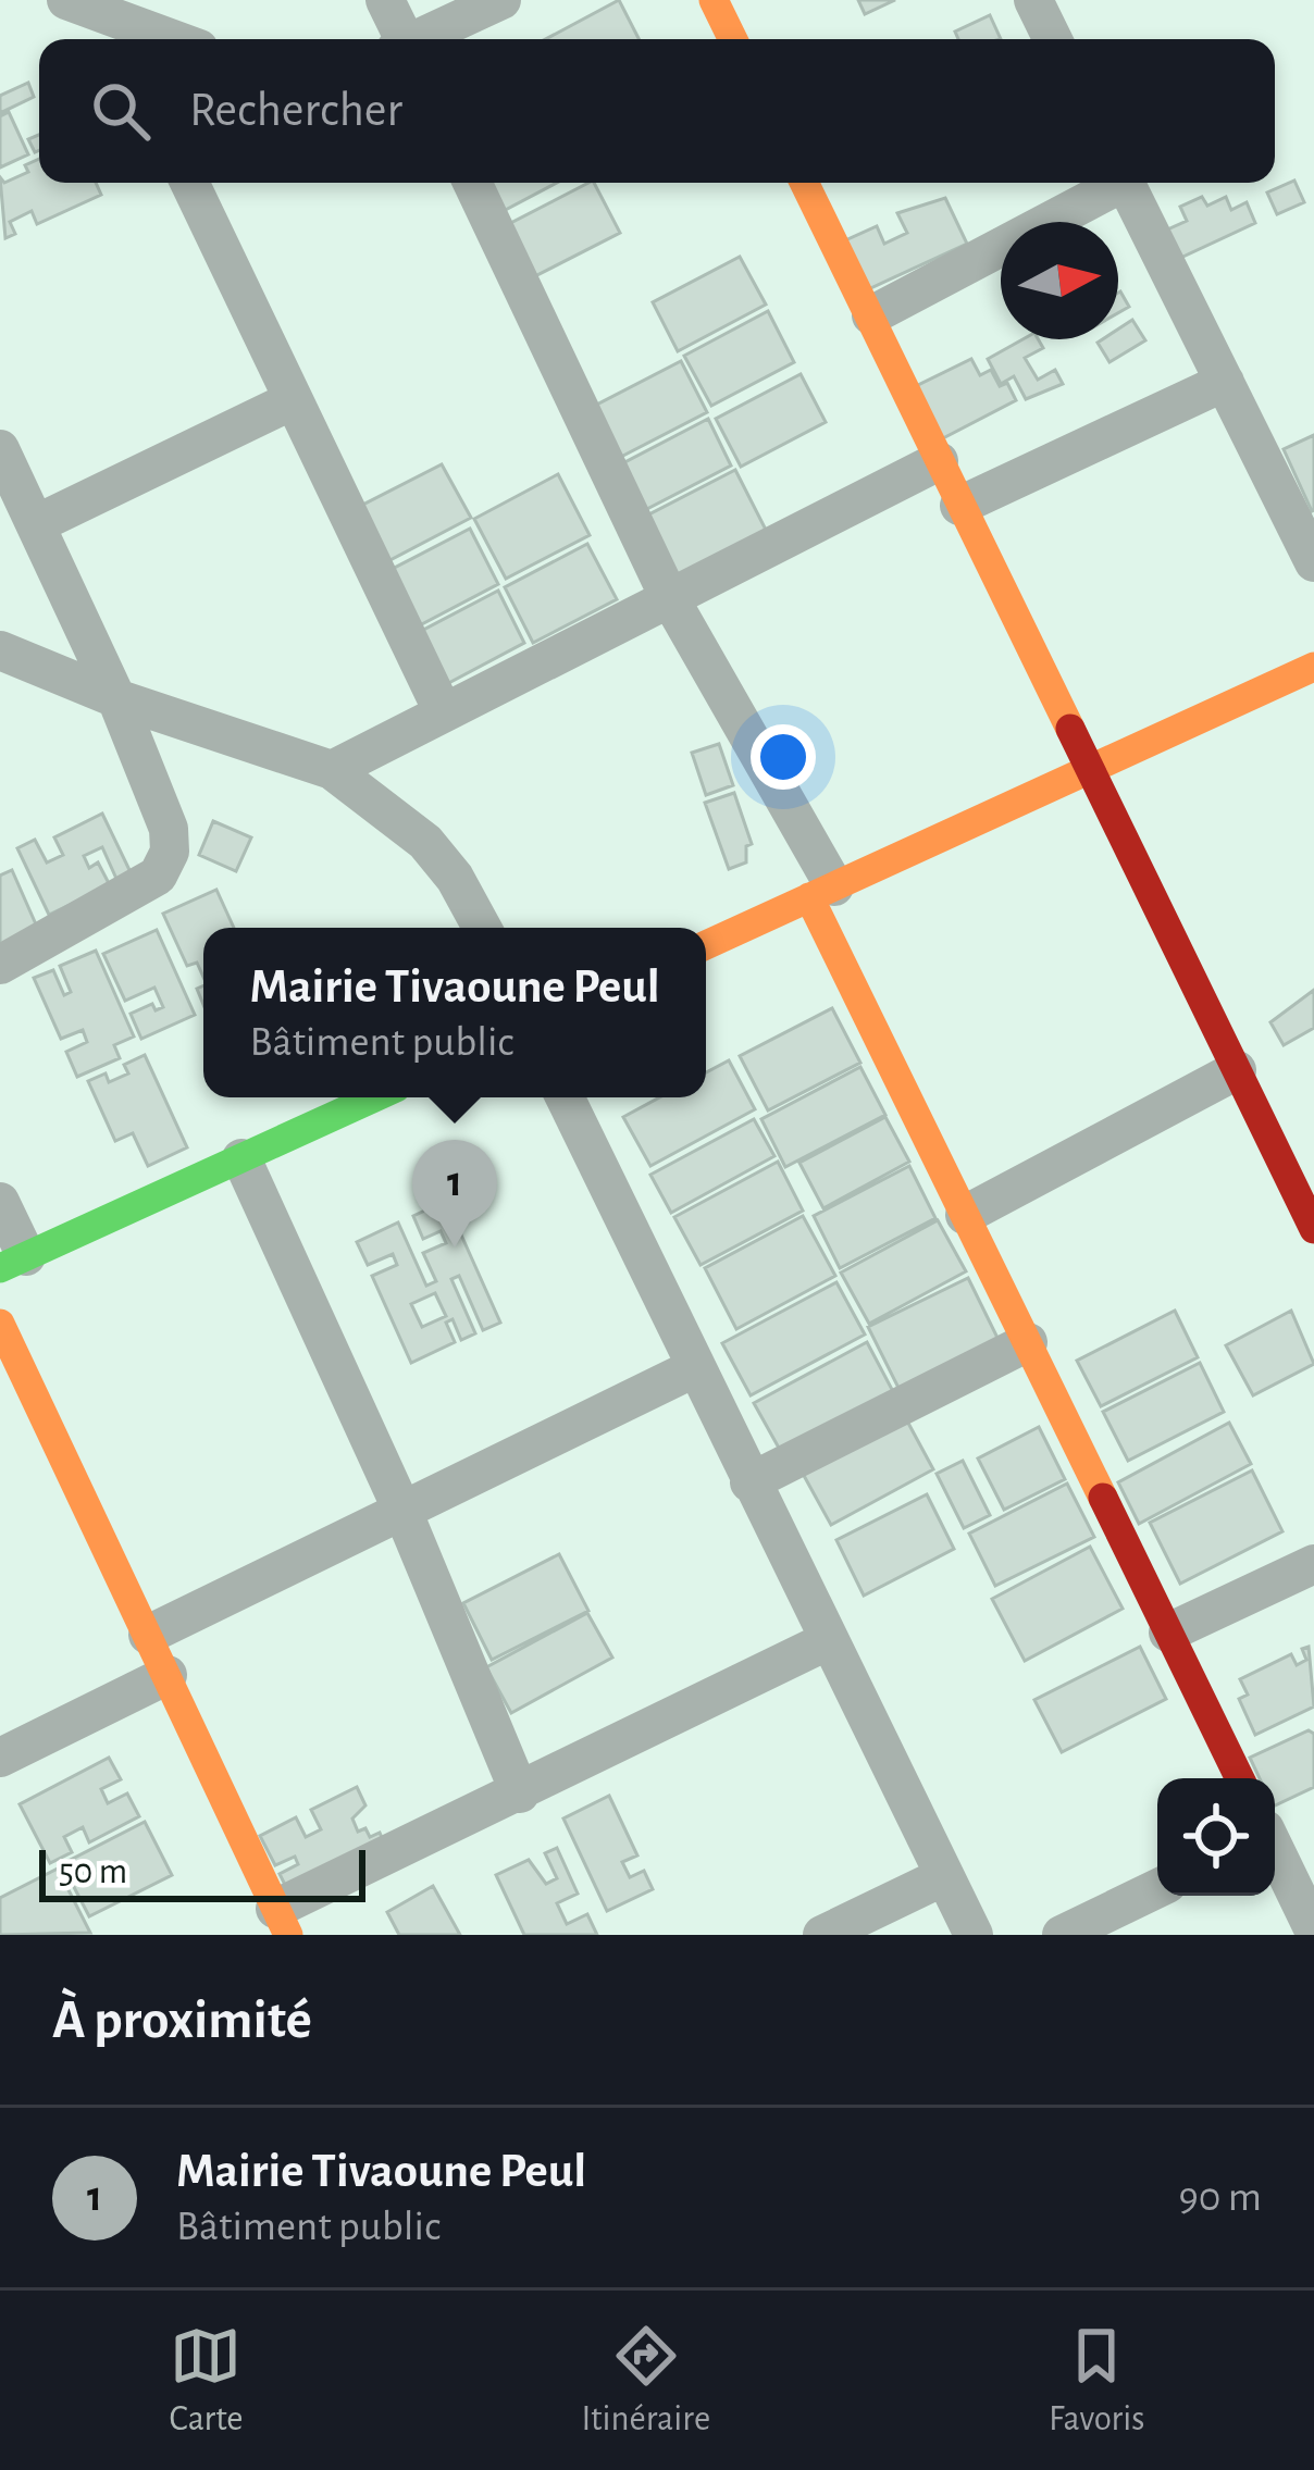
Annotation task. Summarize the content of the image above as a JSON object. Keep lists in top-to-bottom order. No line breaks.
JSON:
{"scale_bar":"50 m","north":"right","page":{"search":"Rechercher","popup":["Mairie Tivaoune Peul","Bâtiment public"],"pins":"1","scale":"50 m","heading":"À proximité","list":[{"mark":"1","name":"Mairie Tivaoune Peul","note":"Bâtiment public","value":"90 m"}],"nav":["Carte","Itinéraire","Favoris"]}}
